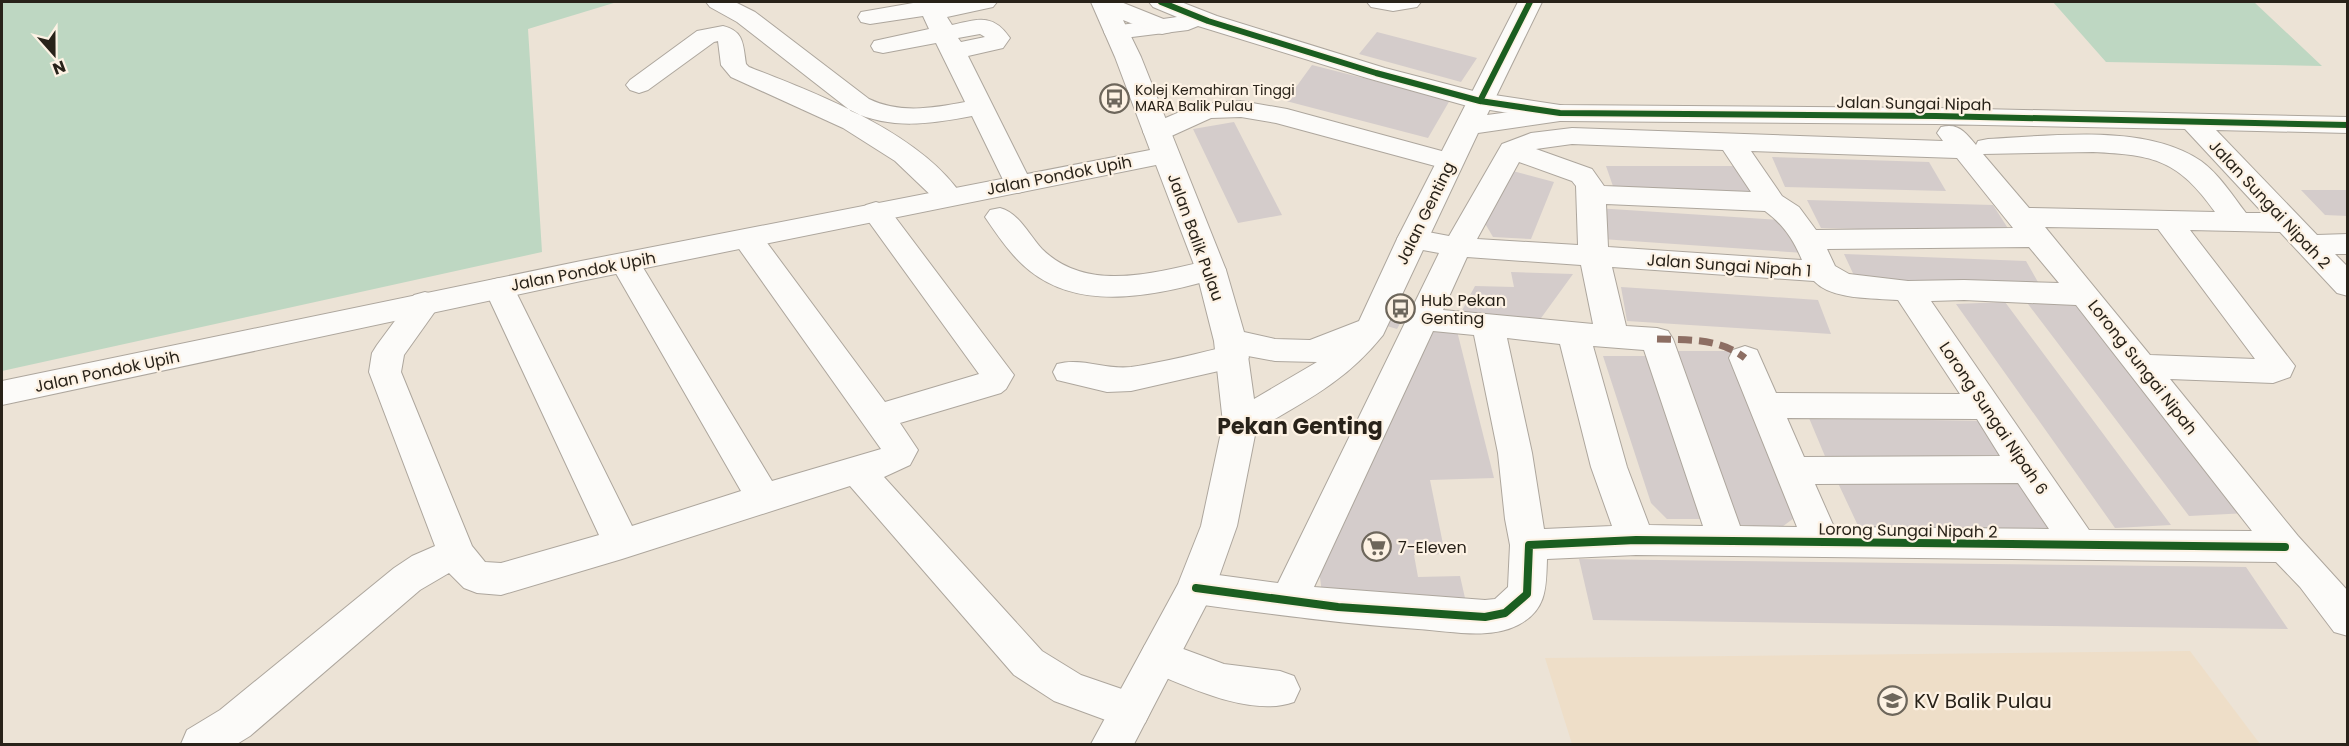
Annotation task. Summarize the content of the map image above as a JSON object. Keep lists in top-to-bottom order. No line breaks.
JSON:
{"streets":{"street":["Jalan Sungai Nipah","Jalan Pondok Upih","Jalan Sungai Nipah 2","Jalan Genting","Jalan Balik Pulau","Jalan Sungai Nipah 1","Lorong Sungai Nipah","Lorong Sungai Nipah 6","Lorong Sungai Nipah 2"]},"crossings":[["Jalan Sungai Nipah","Jalan Sungai Nipah 2"],["Jalan Sungai Nipah","Jalan Genting"],["Jalan Sungai Nipah","Lorong Sungai Nipah"],["Jalan Pondok Upih","Jalan Genting"],["Jalan Pondok Upih","Jalan Balik Pulau"],["Jalan Sungai Nipah 2","Jalan Sungai Nipah 1"],["Jalan Genting","Jalan Balik Pulau"],["Jalan Genting","Jalan Sungai Nipah 1"],["Jalan Sungai Nipah 1","Lorong Sungai Nipah"],["Lorong Sungai Nipah","Lorong Sungai Nipah 2"],["Lorong Sungai Nipah 6","Lorong Sungai Nipah 2"]],"districts":["Pekan Genting"],"places":{"bus stop":["Kolej Kemahiran Tinggi MARA Balik Pulau","Hub Pekan Genting"],"supermarket":["7-Eleven"],"school or university":["KV Balik Pulau"]},"north":"bottom"}
